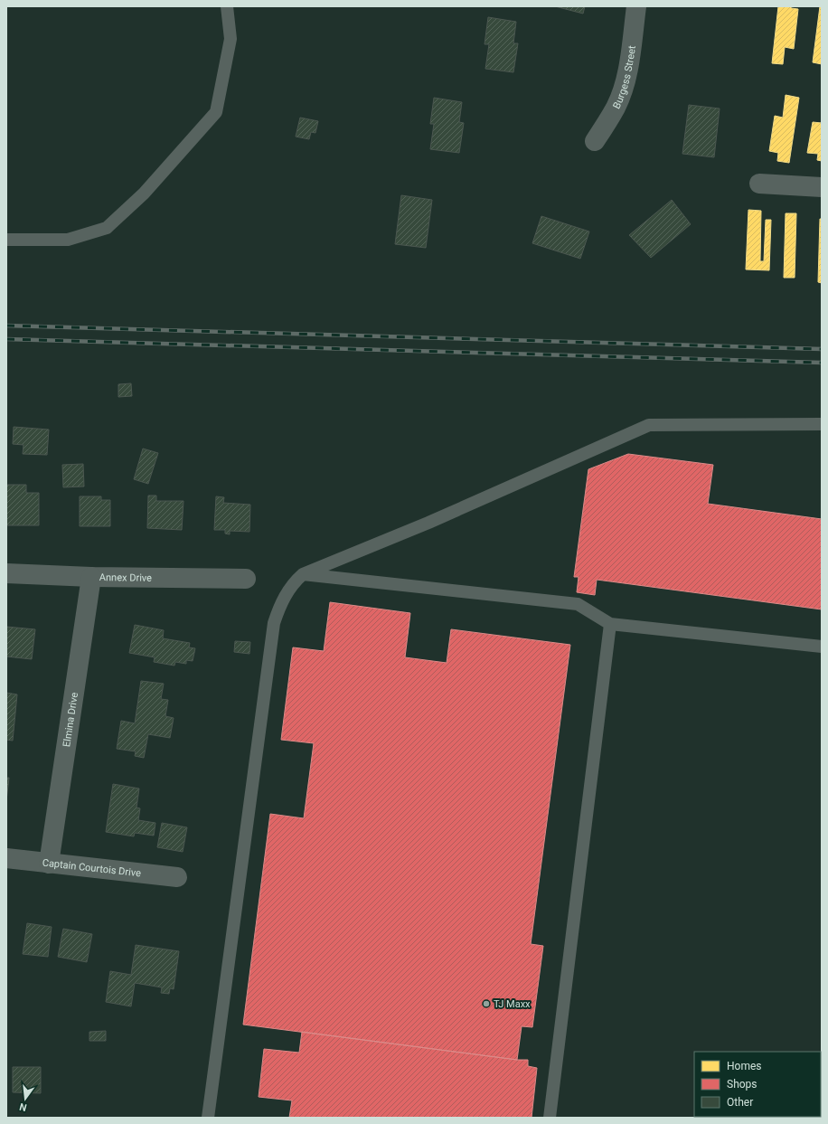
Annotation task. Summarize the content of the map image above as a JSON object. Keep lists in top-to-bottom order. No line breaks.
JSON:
{"streets":{"street":["Burgess Street","Annex Drive","Elmina Drive","Captain Courtois Drive"]},"crossings":[["Annex Drive","Elmina Drive"],["Elmina Drive","Captain Courtois Drive"]],"places":["TJ Maxx"],"legend":["Homes","Shops","Other"],"north":"bottom"}
